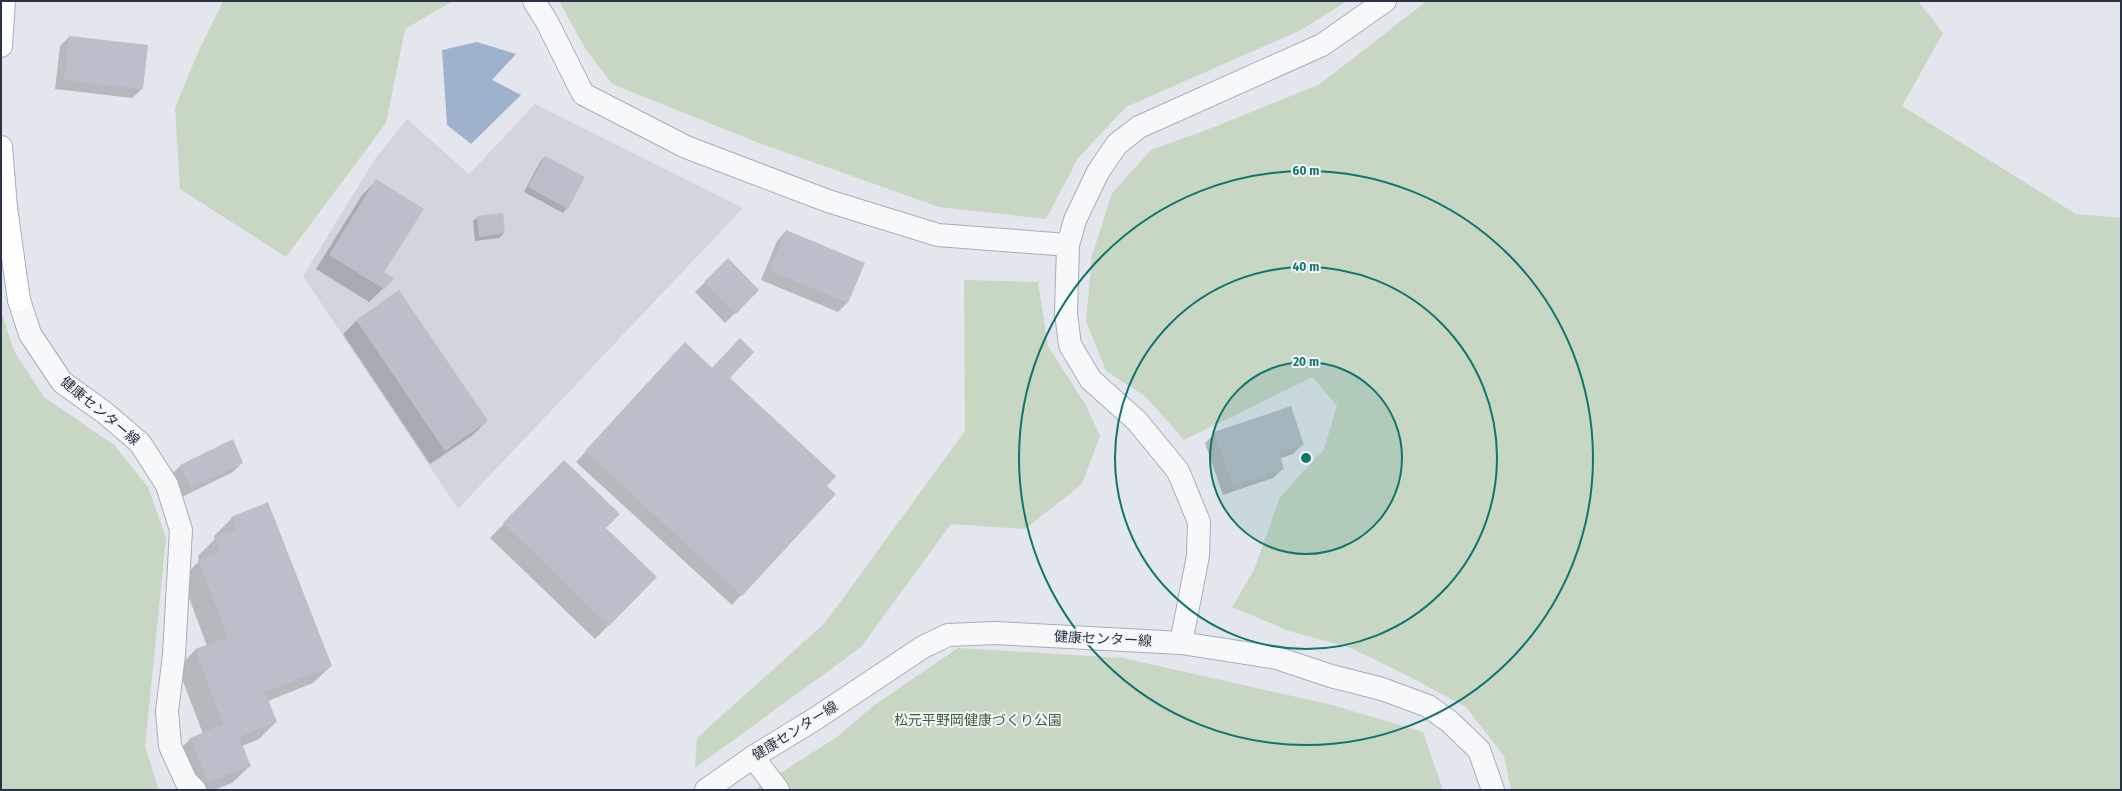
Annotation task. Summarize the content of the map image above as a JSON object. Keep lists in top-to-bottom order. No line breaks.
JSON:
{"streets":{"street":["健康センター線"]},"parks":["松元平野岡健康づくり公園"],"rings":["60 m","40 m","20 m"]}
